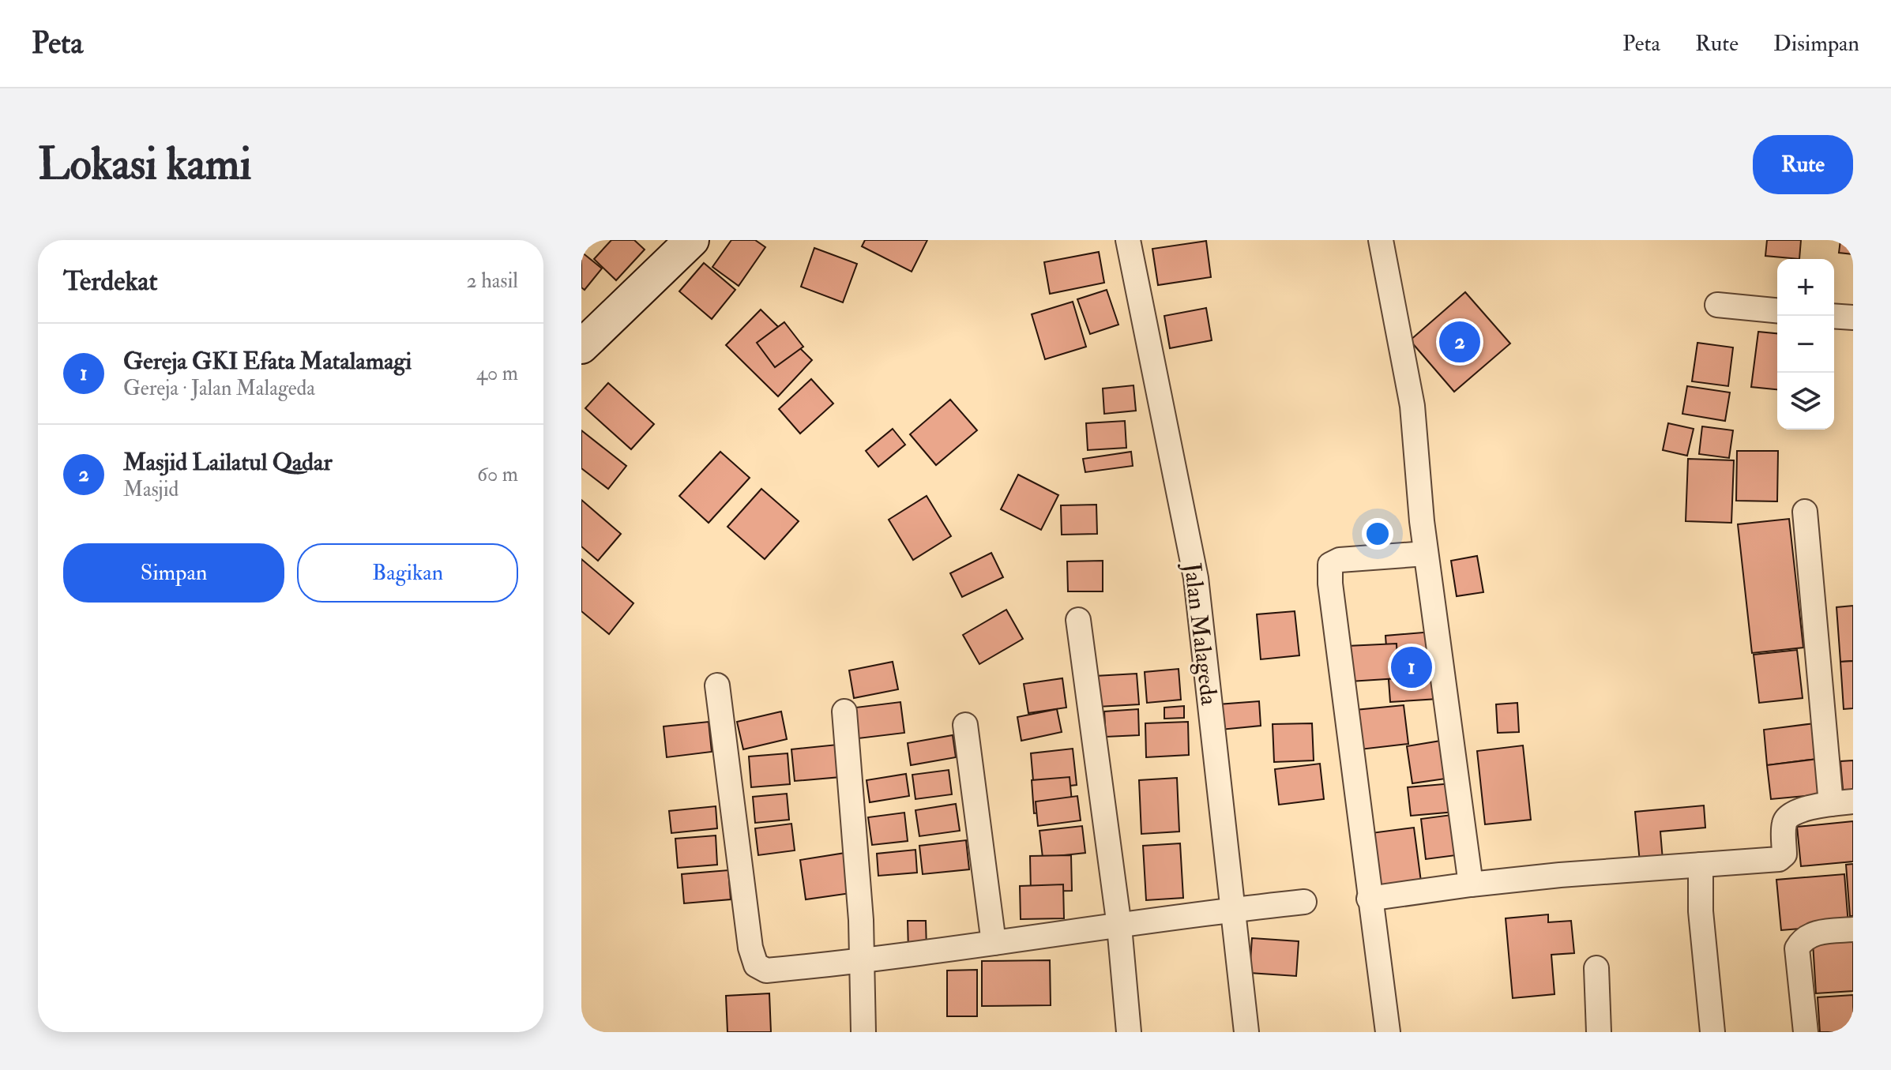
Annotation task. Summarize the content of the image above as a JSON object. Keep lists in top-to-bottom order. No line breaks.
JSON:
{"streets":{"street":["Jalan Malageda"]},"page":{"header":"Peta","nav":["Peta","Rute","Disimpan"],"buttons":["Rute",["Simpan","Bagikan"]],"title":"Lokasi kami","heading":["Terdekat","2 hasil"],"map_buttons":["+","−"],"pins":["2","1"],"list":[{"mark":"1","name":"Gereja GKI Efata Matalamagi","note":"Gereja · Jalan Malageda","value":"40 m"},{"mark":"2","name":"Masjid Lailatul Qadar","note":"Masjid","value":"60 m"}]}}
